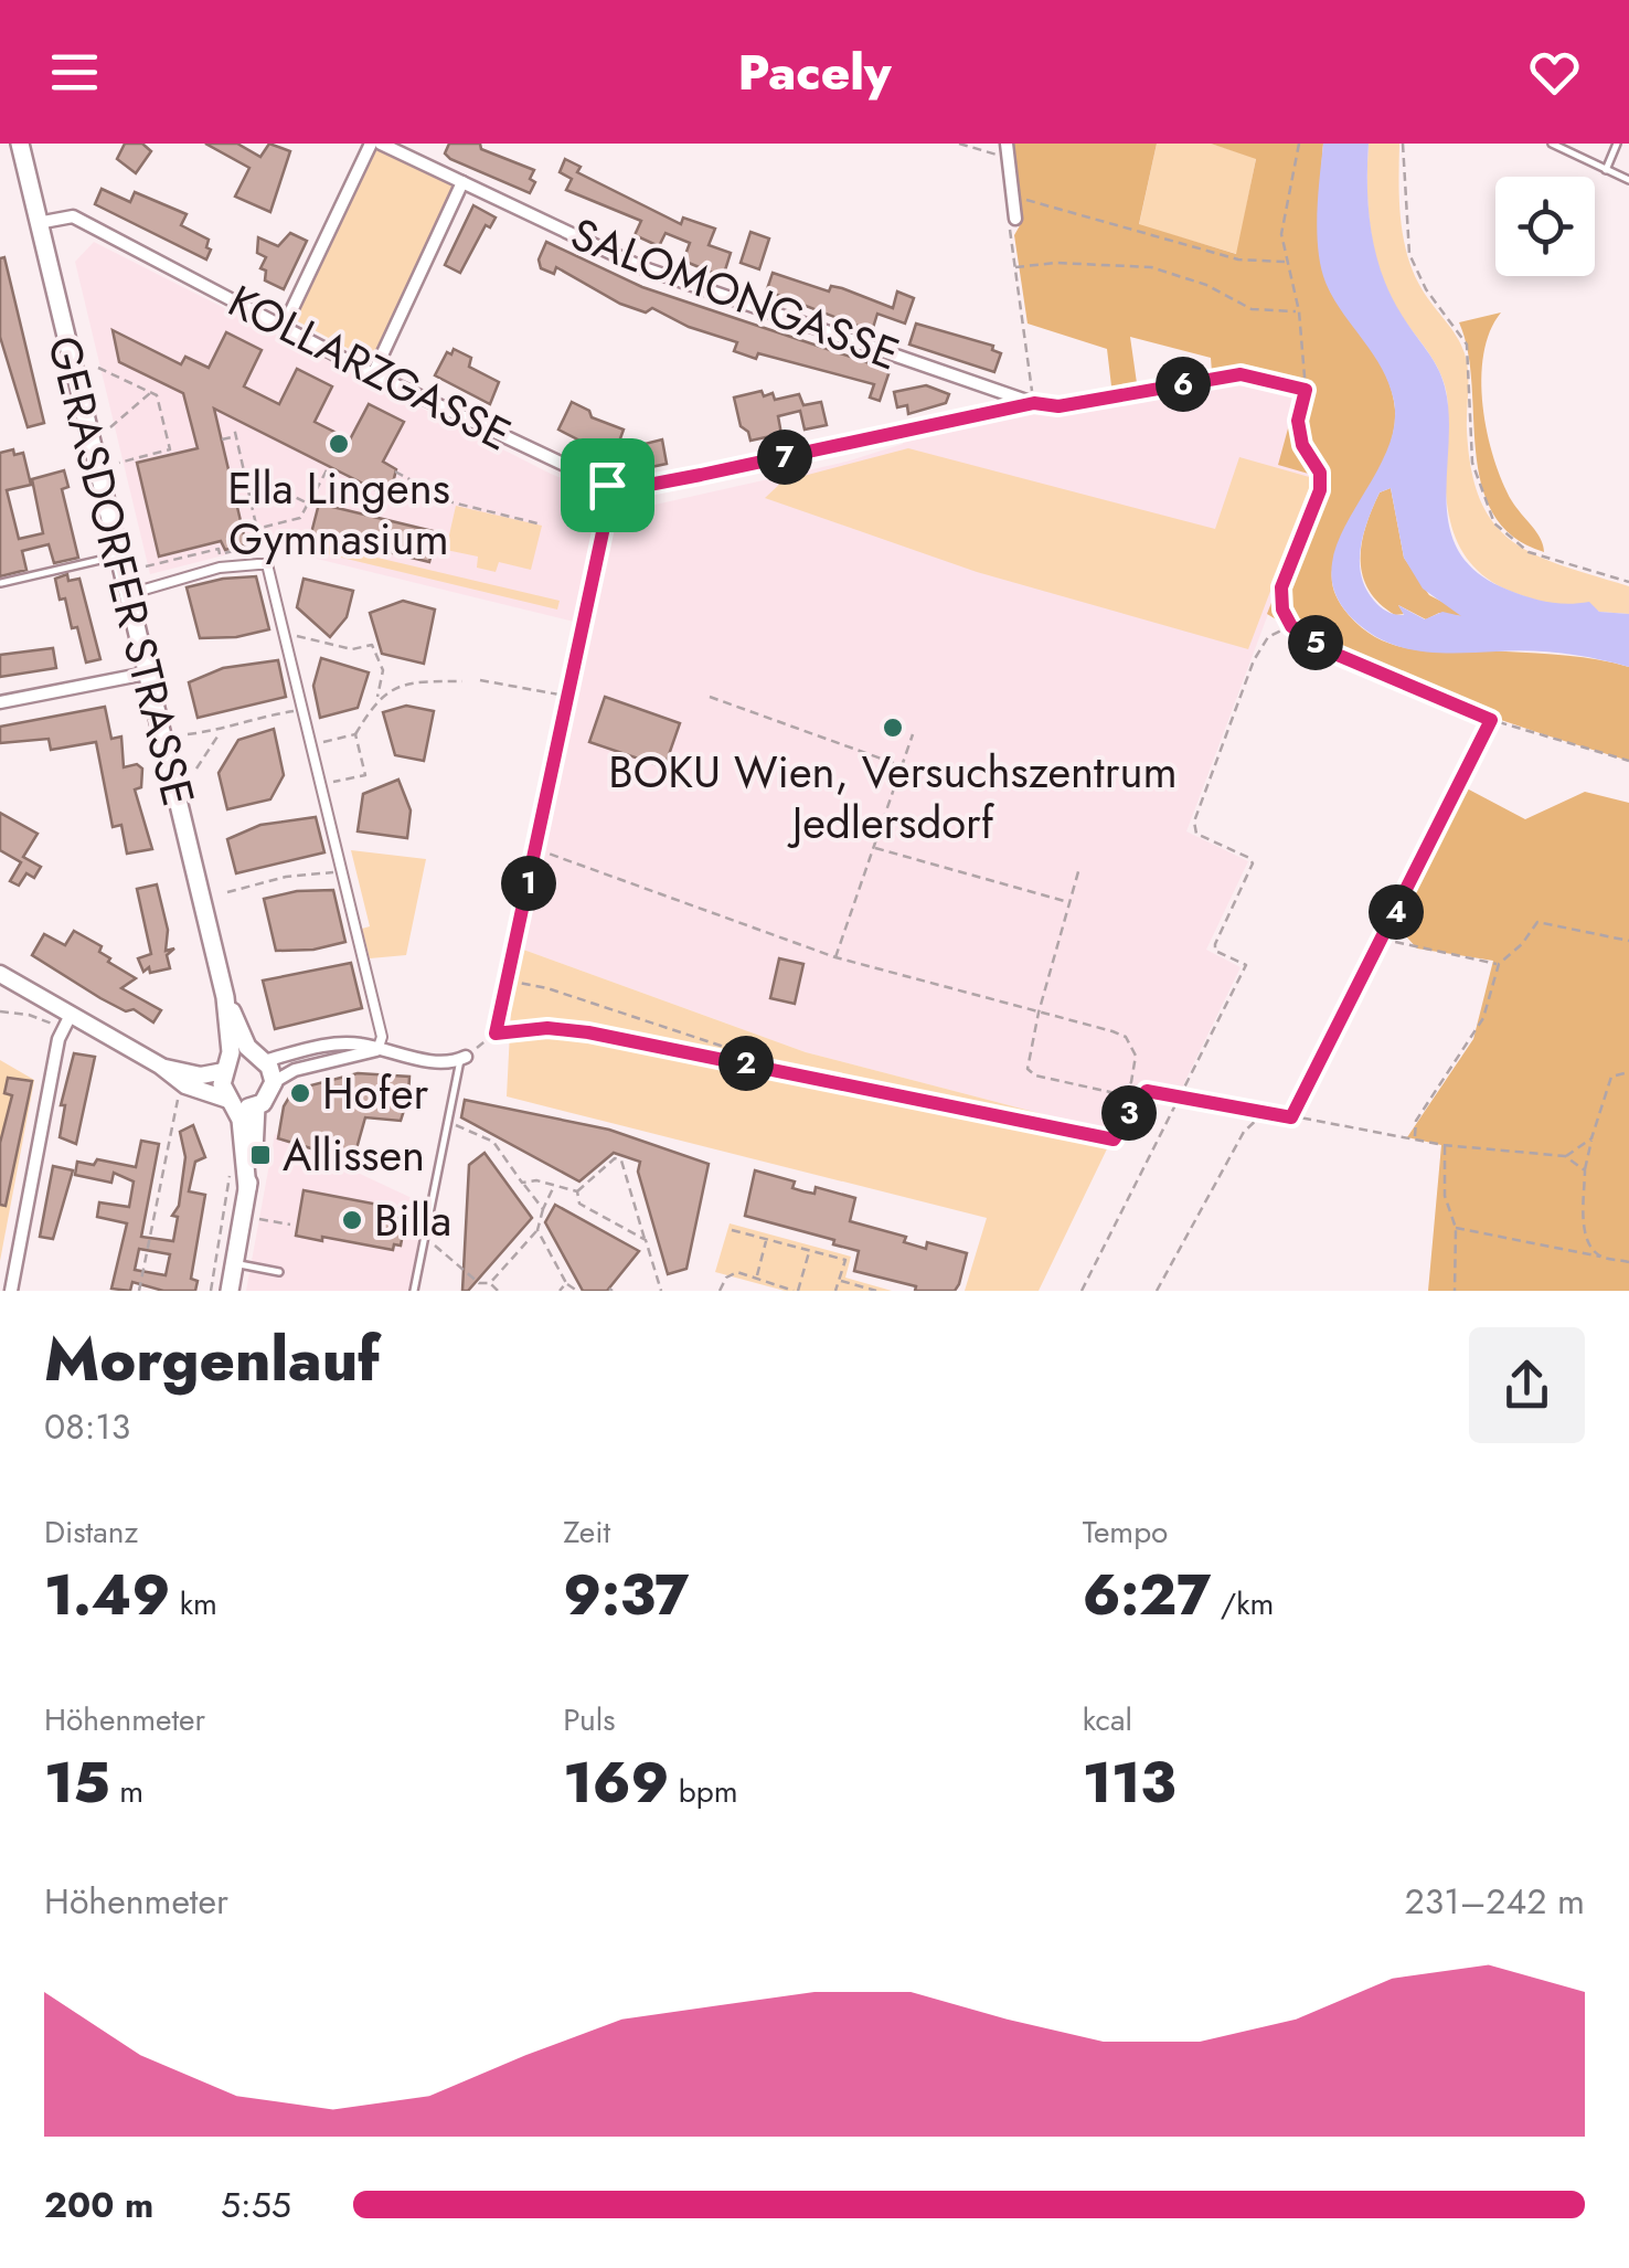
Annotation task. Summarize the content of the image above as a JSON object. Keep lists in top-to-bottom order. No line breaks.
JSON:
{"streets":{"main road":["GERASDORFER STRASSE"],"street":["SALOMONGASSE","KOLLARZGASSE"]},"crossings":[["SALOMONGASSE","KOLLARZGASSE"],["KOLLARZGASSE","GERASDORFER STRASSE"]],"places":{"other":["Ella Lingens Gymnasium","BOKU Wien, Versuchszentrum Jedlersdorf","Hofer","Billa"],"transit":["Allissen"]},"page":{"header":"Pacely","pins":["6","7","5","1","4","2","3"],"heading":["Morgenlauf","08:13"],"stats":[["Distanz","1.49 km"],["Zeit","9:37"],["Tempo","6:27 /km"],["Höhenmeter","15 m"],["Puls","169 bpm"],["kcal","113"]],"chart":["Höhenmeter","231–242 m"],"list":[{"name":"200 m","note":"5:55"}]}}
